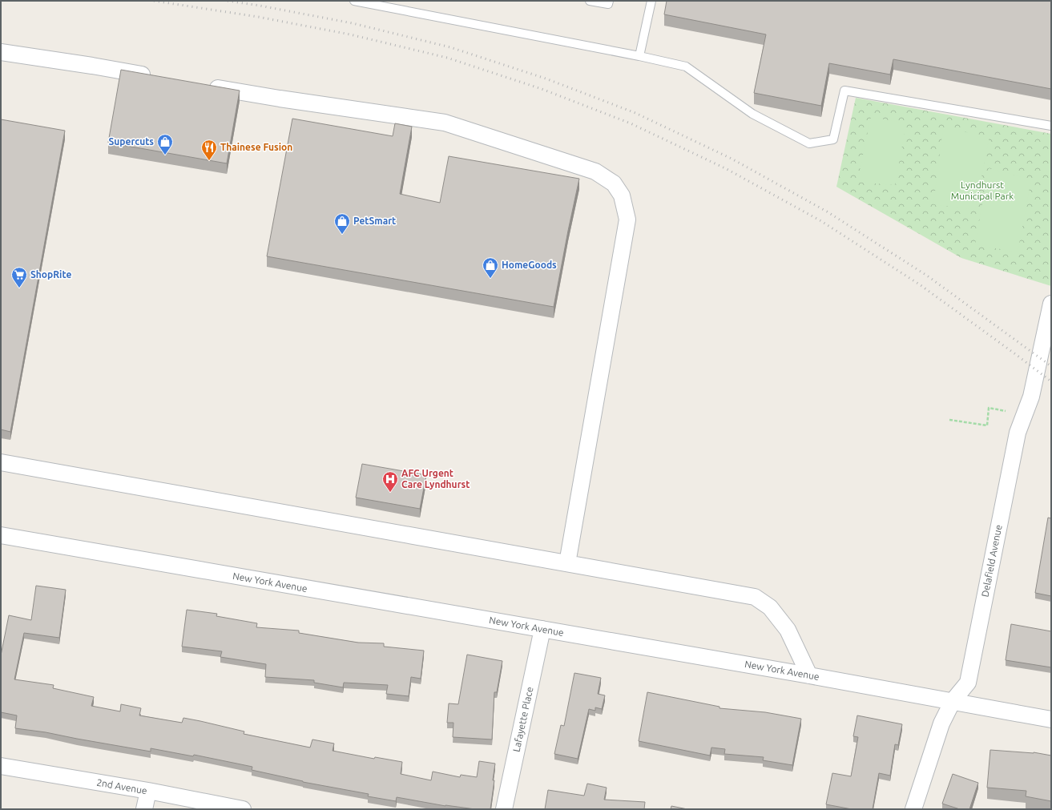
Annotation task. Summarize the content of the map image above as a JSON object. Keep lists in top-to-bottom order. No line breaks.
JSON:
{"streets":{"street":["Delafield Avenue","New York Avenue","Lafayette Place","2nd Avenue"]},"crossings":[["Delafield Avenue","New York Avenue"],["New York Avenue","Lafayette Place"]],"parks":["Lyndhurst Municipal Park"],"places":{"shop":["Supercuts","PetSmart","HomeGoods"],"restaurant":["Thainese Fusion"],"supermarket":["ShopRite"],"hospital":["AFC Urgent Care Lyndhurst"]}}
